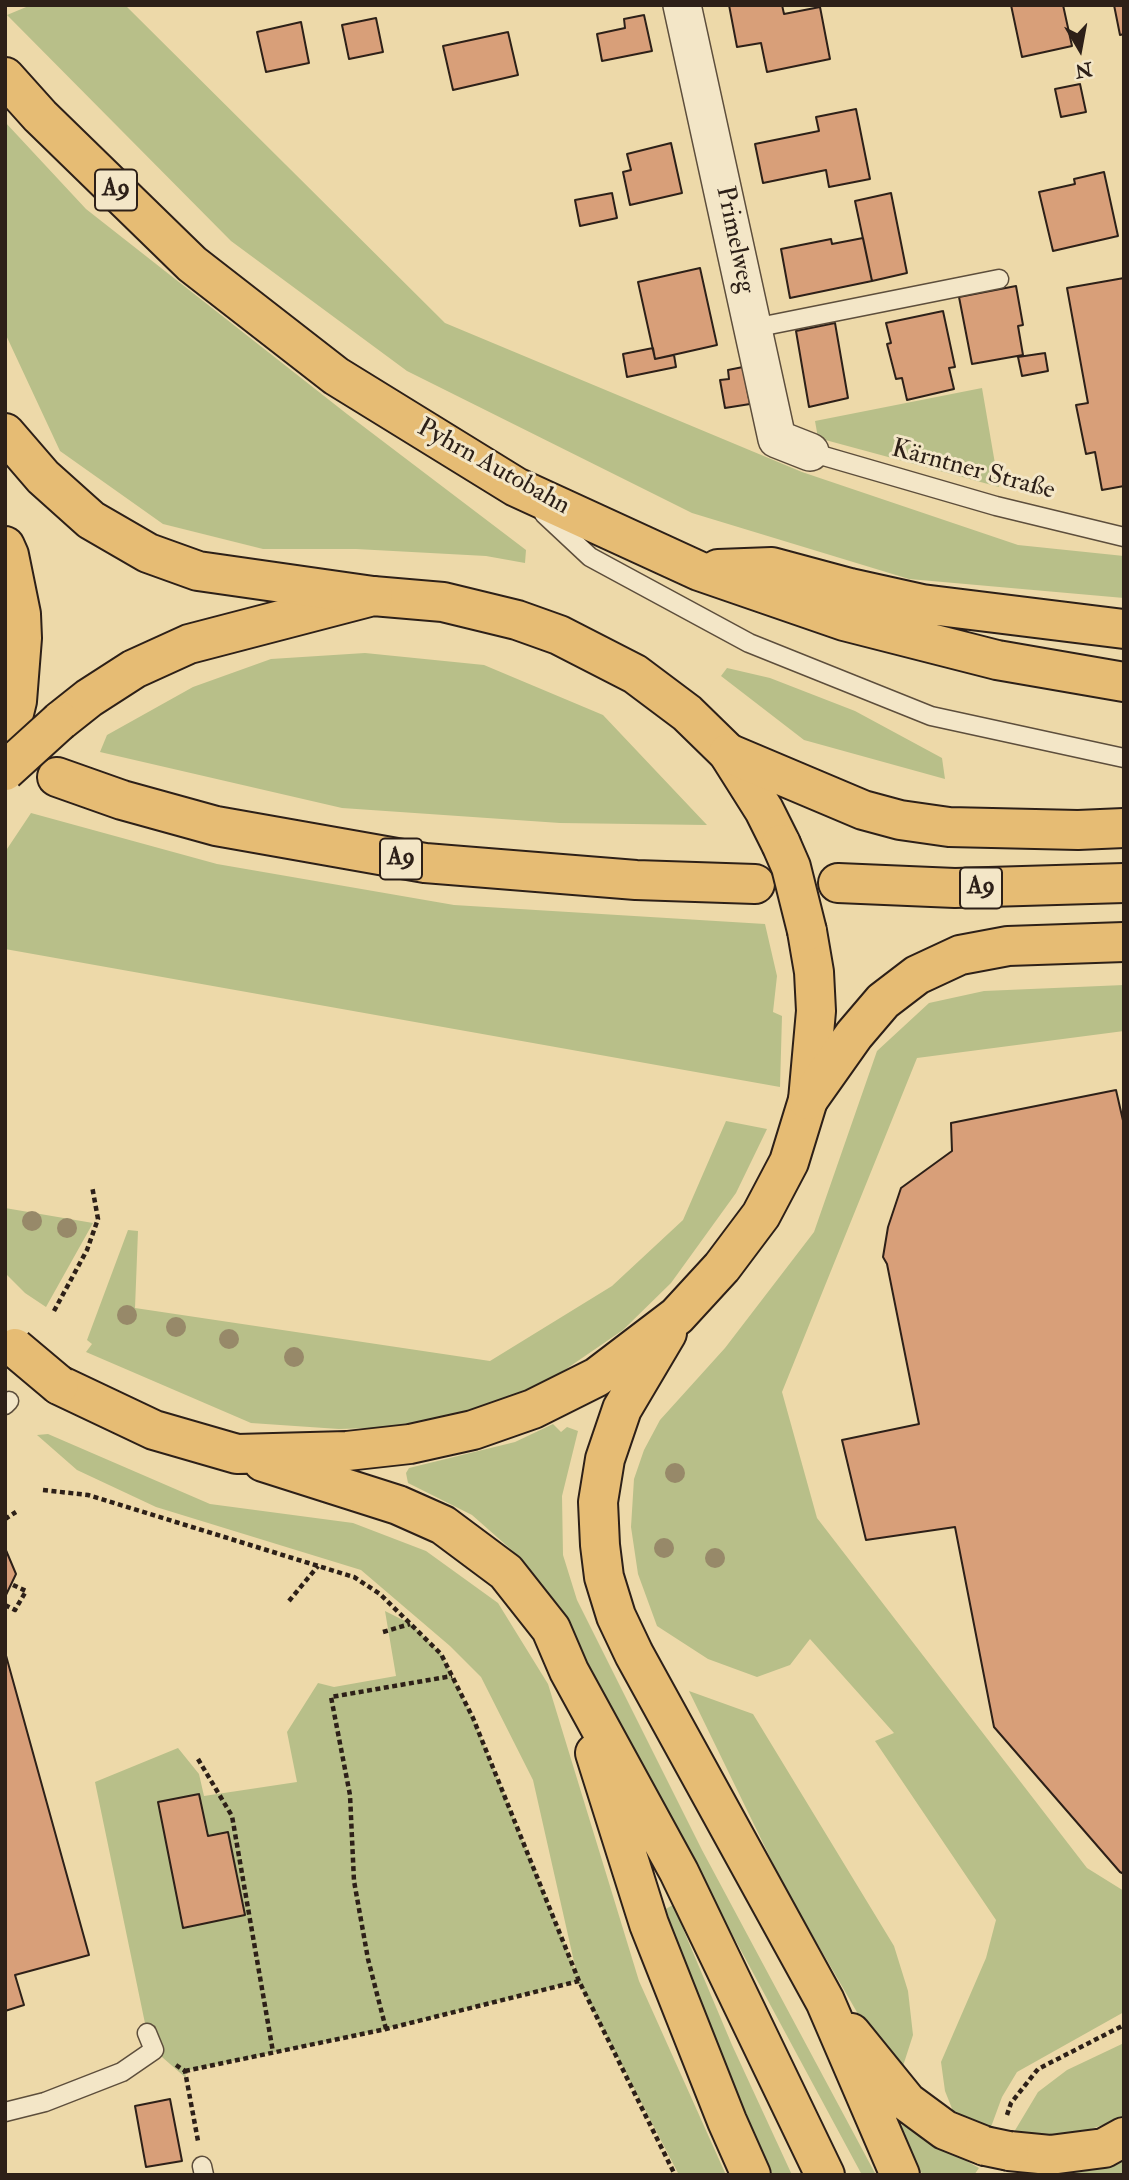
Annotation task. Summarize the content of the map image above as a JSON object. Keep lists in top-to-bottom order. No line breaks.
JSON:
{"streets":{"main road":["A9","Pyhrn Autobahn"],"street":["Primelweg"],"lane":["Kärntner Straße"]},"crossings":[["Primelweg","Kärntner Straße"]],"north":"bottom"}
